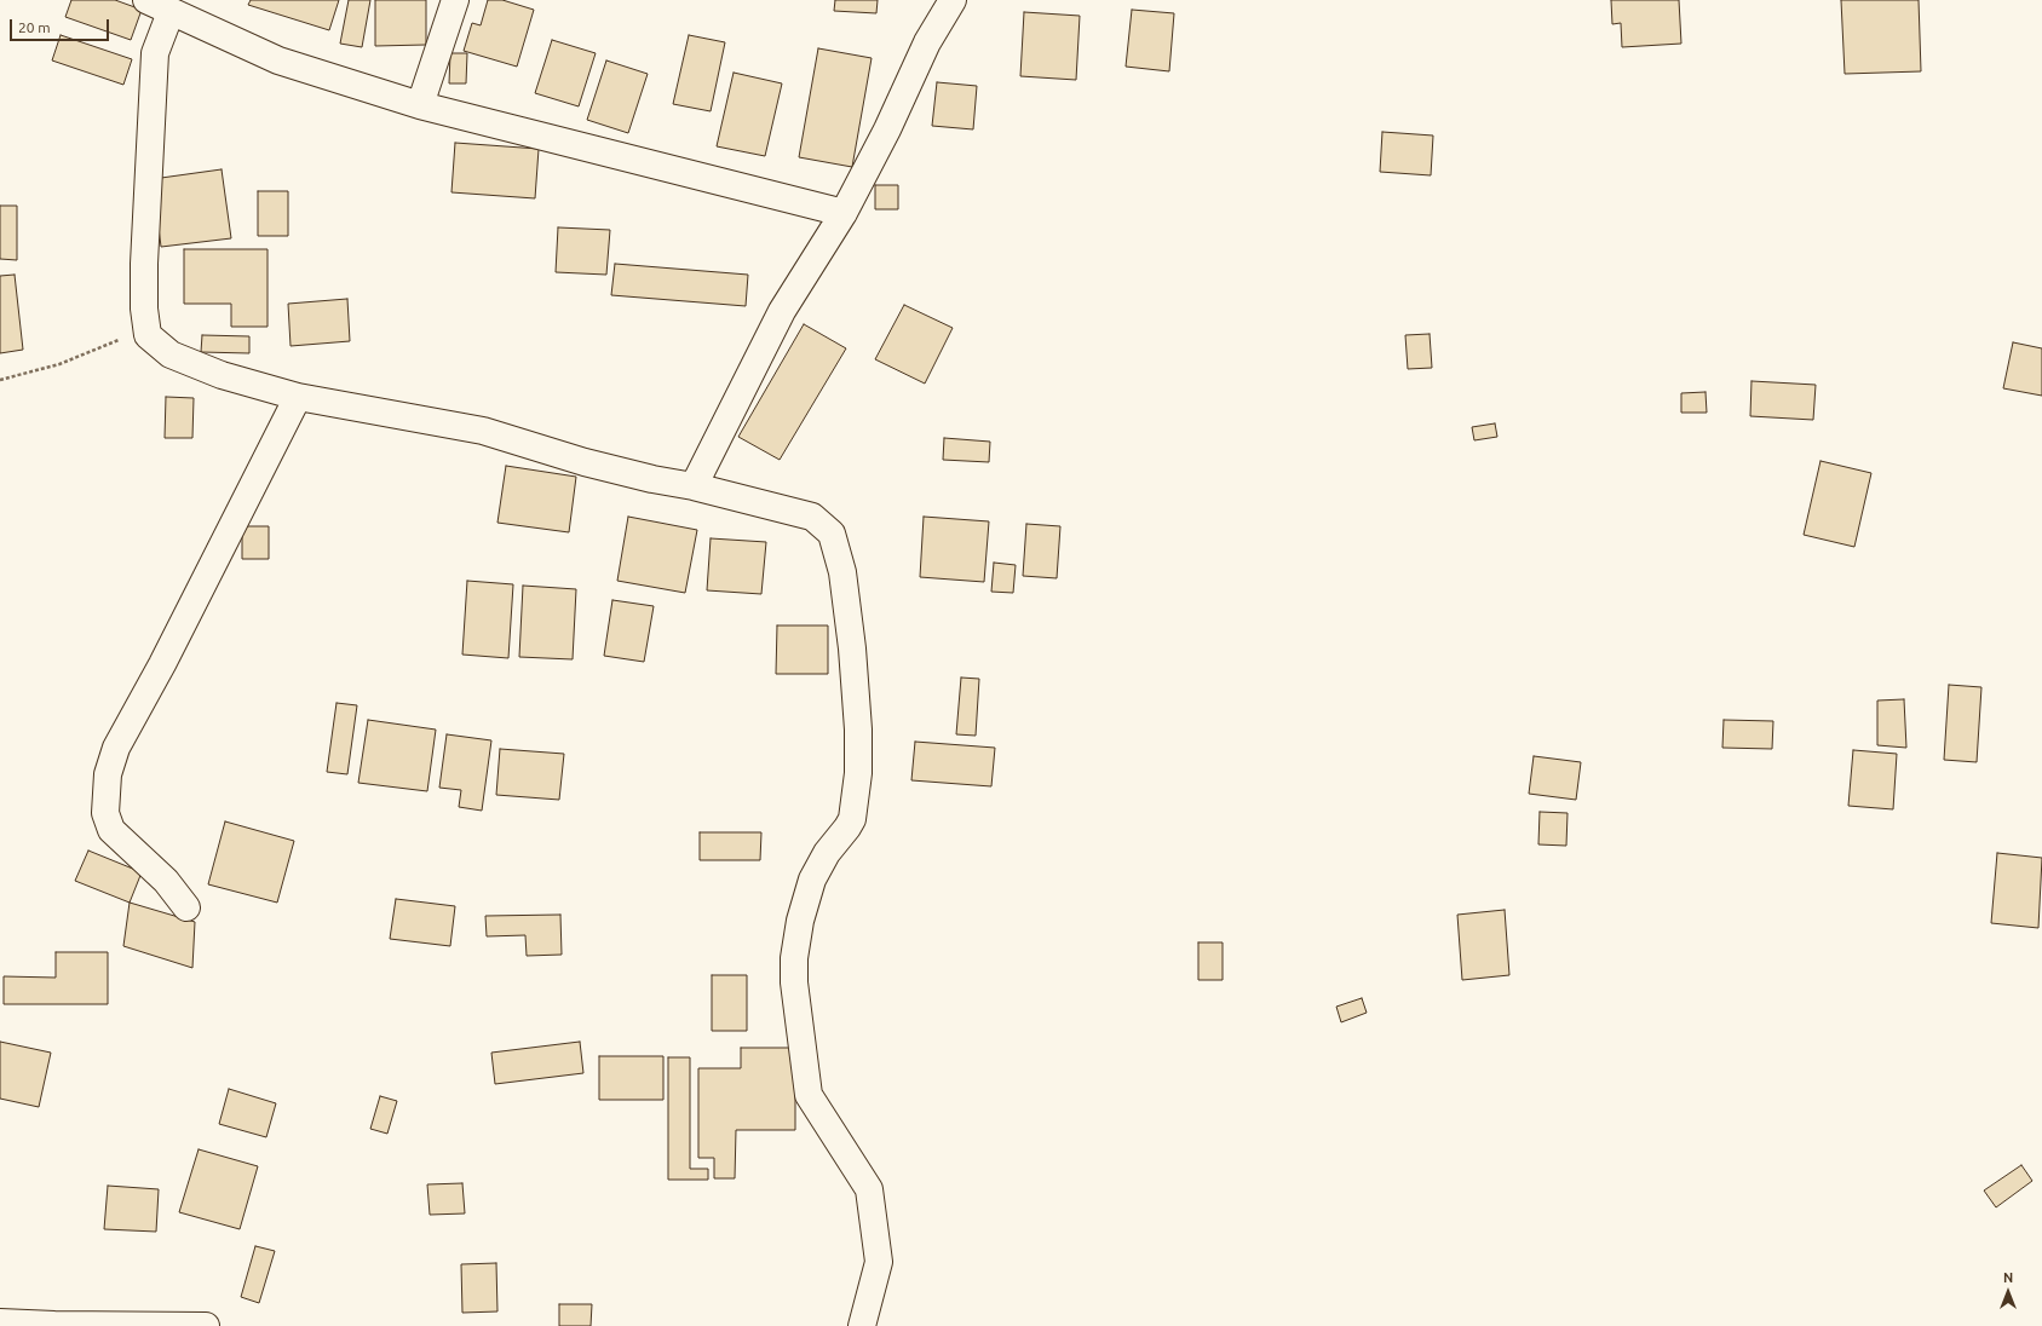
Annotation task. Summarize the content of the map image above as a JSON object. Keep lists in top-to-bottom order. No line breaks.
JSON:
{"scale_bar":"20 m","north":"top"}
